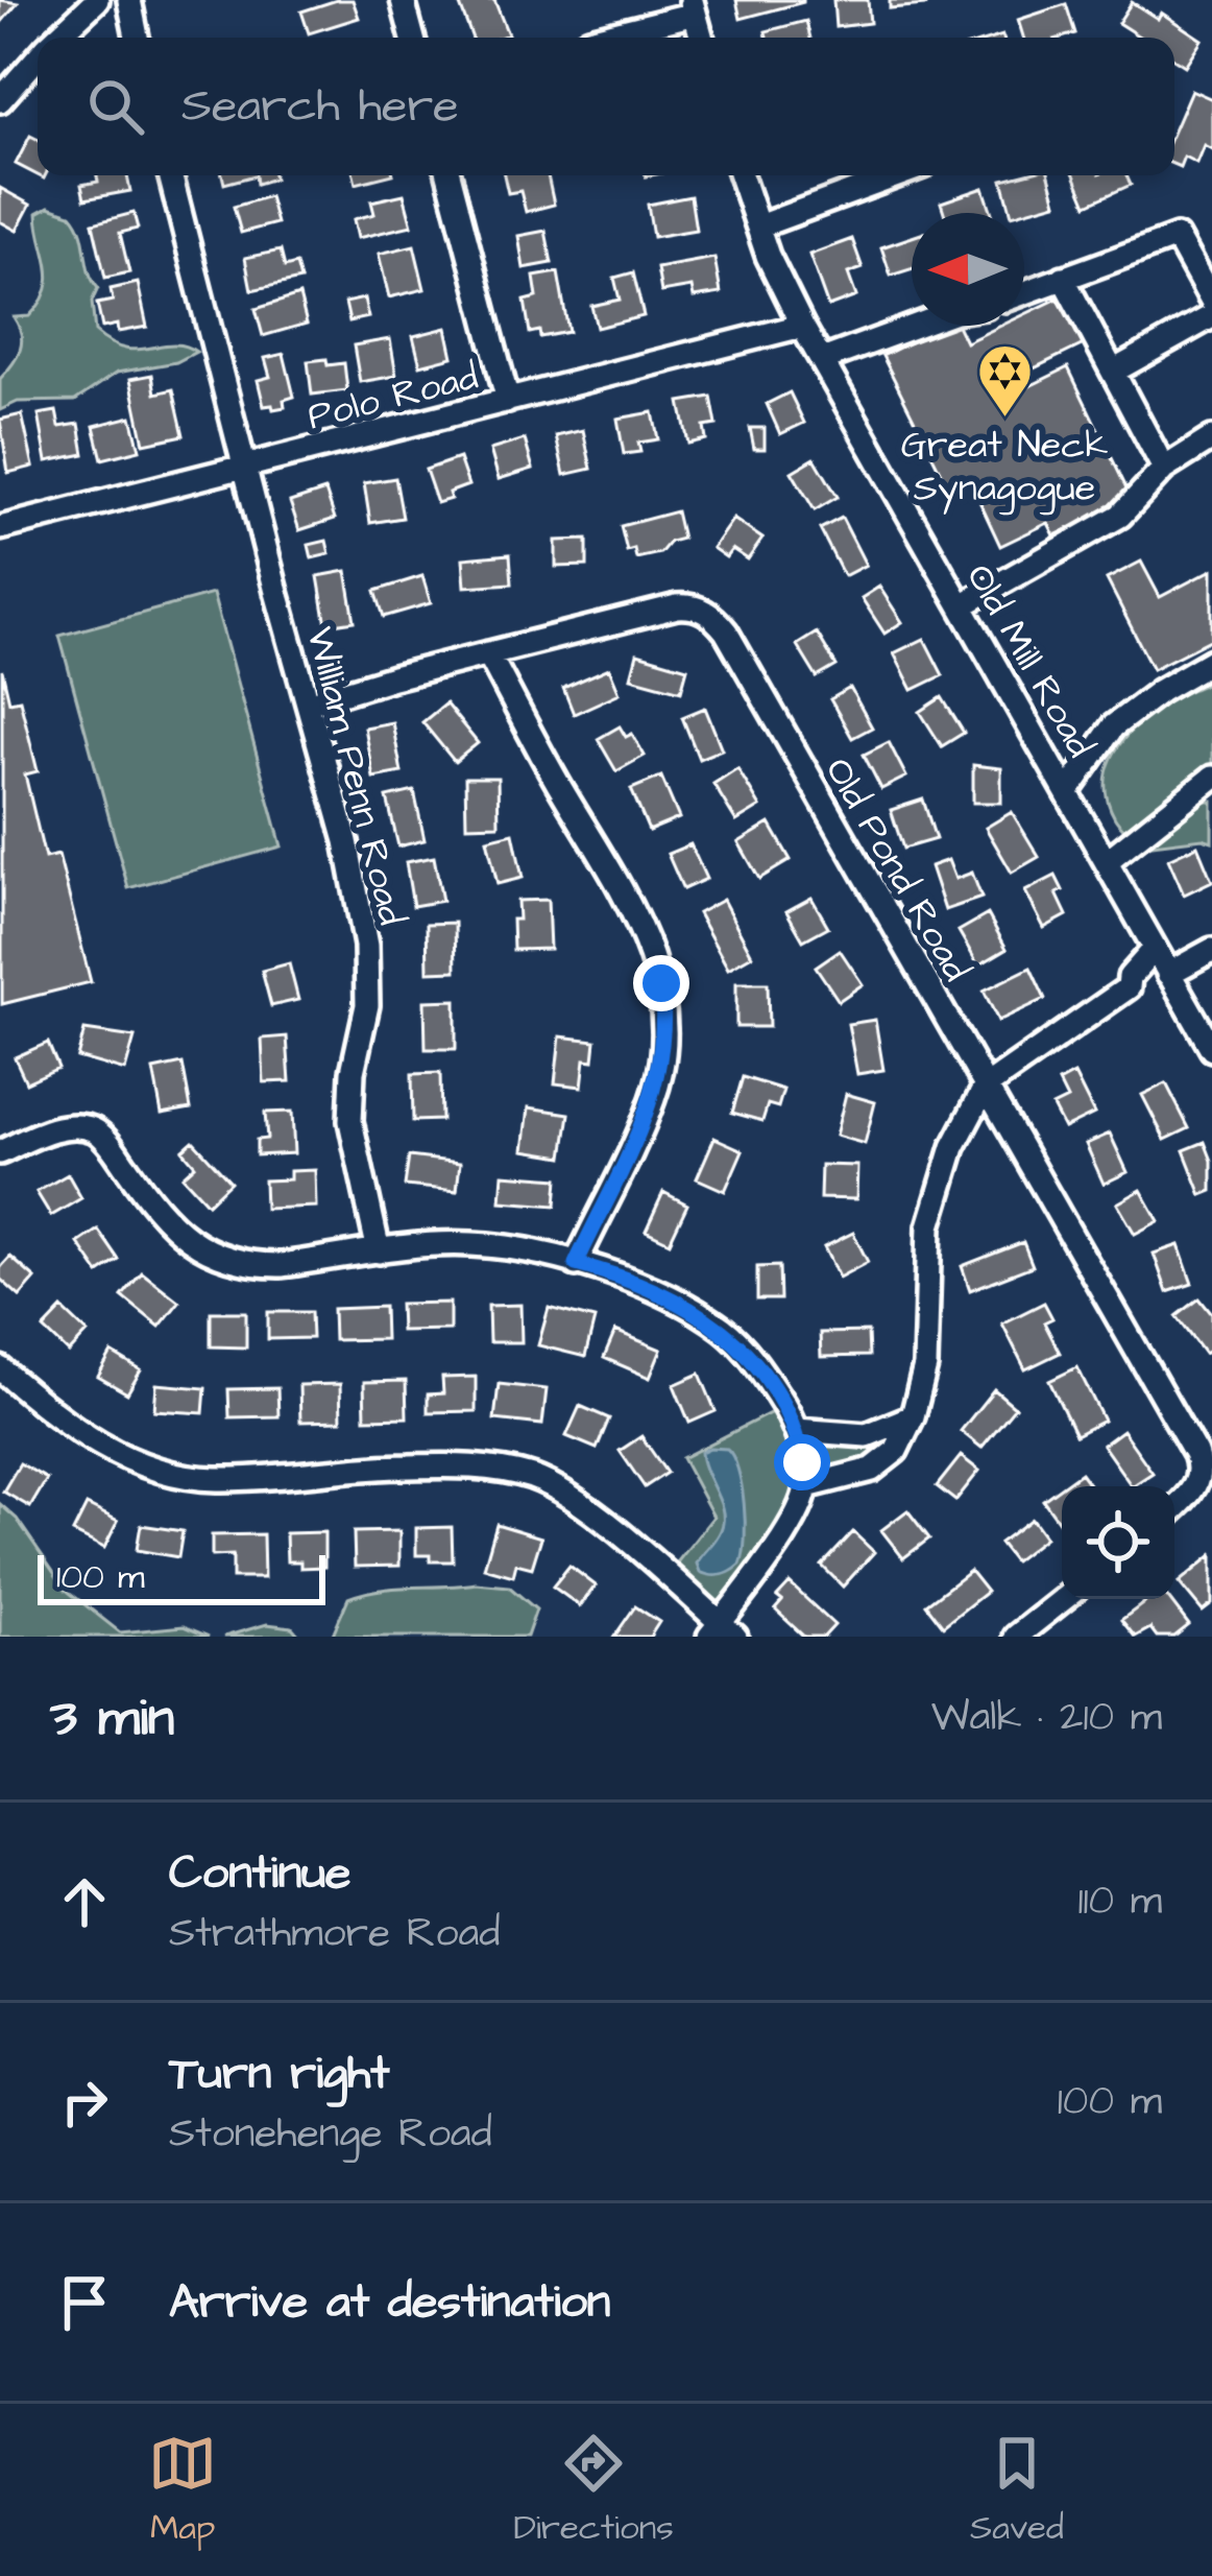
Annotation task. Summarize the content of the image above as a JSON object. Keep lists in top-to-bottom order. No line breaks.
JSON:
{"streets":{"street":["Polo Road","Old Mill Road","William Penn Road","Old Pond Road"]},"crossings":[["Polo Road","Old Mill Road"],["Polo Road","William Penn Road"],["William Penn Road","Old Pond Road"]],"places":{"synagogue":["Great Neck Synagogue"]},"scale_bar":"100 m","north":"left","page":{"search":"Search here","scale":"100 m","heading":["3 min","Walk · 210 m"],"list":[["Continue","Strathmore Road","110 m"],["Turn right","Stonehenge Road","100 m"],"Arrive at destination"],"nav":["Map","Directions","Saved"]}}
